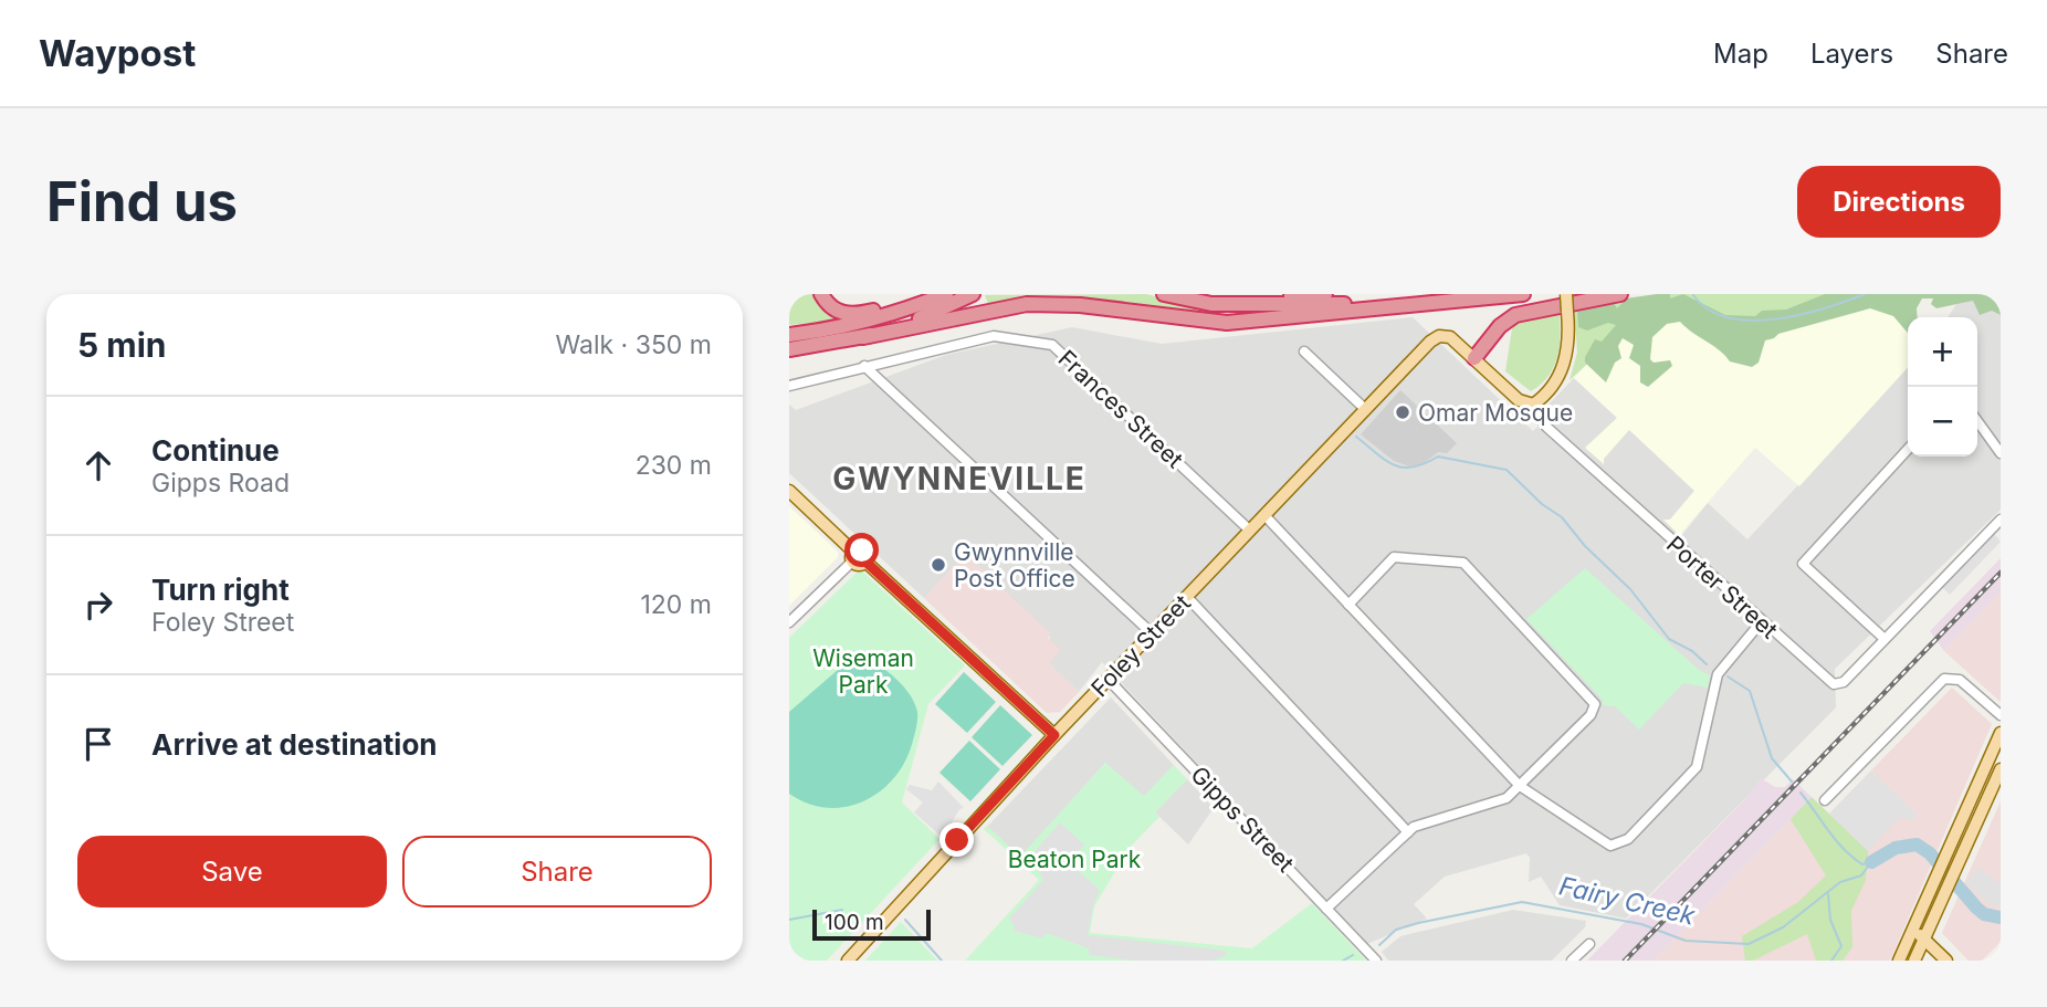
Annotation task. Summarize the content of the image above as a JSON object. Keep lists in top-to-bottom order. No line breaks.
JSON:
{"streets":{"main road":["Porter Street","Foley Street"],"street":["Frances Street","Gipps Street"]},"crossings":[["Frances Street","Foley Street"],["Porter Street","Foley Street"],["Foley Street","Gipps Street"]],"districts":["GWYNNEVILLE"],"water":["Fairy Creek"],"parks":["Wiseman Park","Beaton Park"],"places":["Omar Mosque","Gwynnville Post Office"],"scale_bar":"100 m","page":{"header":"Waypost","nav":["Map","Layers","Share"],"buttons":["Directions",["Save","Share"]],"title":"Find us","heading":["5 min","Walk · 350 m"],"map_buttons":["+","−"],"list":[["Continue","Gipps Road","230 m"],["Turn right","Foley Street","120 m"],"Arrive at destination"],"scale":"100 m"}}
